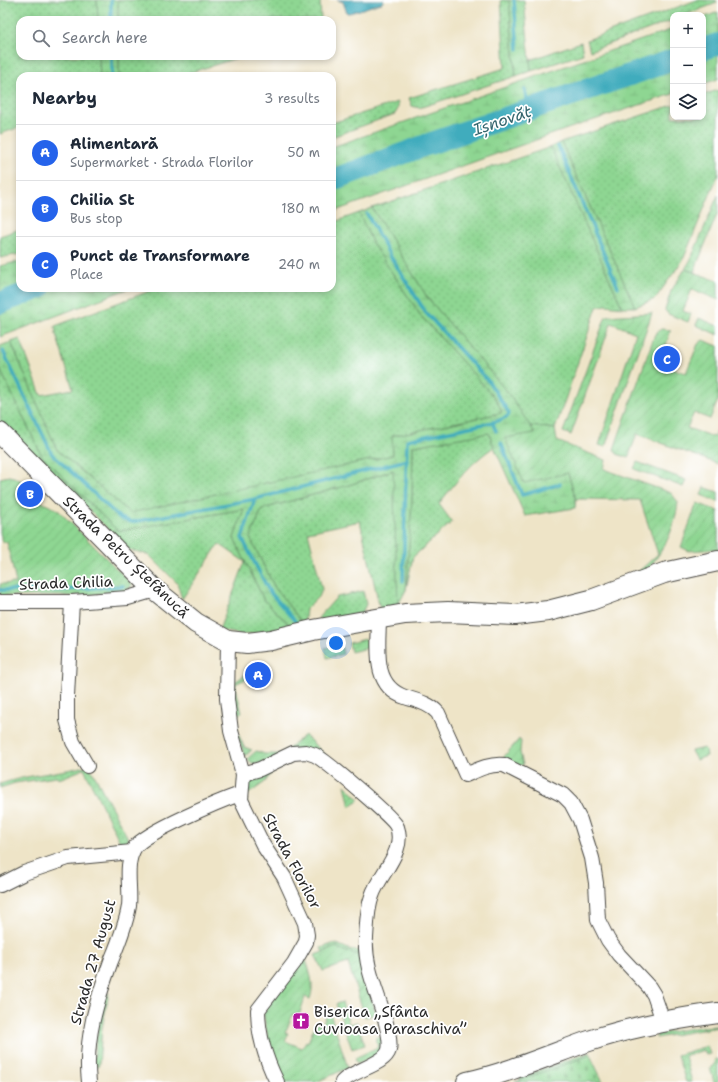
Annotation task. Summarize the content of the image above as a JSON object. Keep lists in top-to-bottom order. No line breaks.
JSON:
{"streets":{"main road":["Strada Petru Ștefănucă"],"street":["Strada Chilia","Strada Florilor","Strada 27 August"]},"crossings":[["Strada Petru Ștefănucă","Strada Chilia"],["Strada Petru Ștefănucă","Strada Florilor"]],"water":["Ișnovăț"],"places":{"church":["Biserica „Sfânta Cuvioasa Paraschiva”"]},"page":{"map_buttons":["+","−"],"search":"Search here","heading":["Nearby","3 results"],"list":[{"mark":"A","name":"Alimentară","note":"Supermarket · Strada Florilor","value":"50 m"},{"mark":"B","name":"Chilia St","note":"Bus stop","value":"180 m"},{"mark":"C","name":"Punct de Transformare","note":"Place","value":"240 m"}],"pins":["C","B","A"]}}
